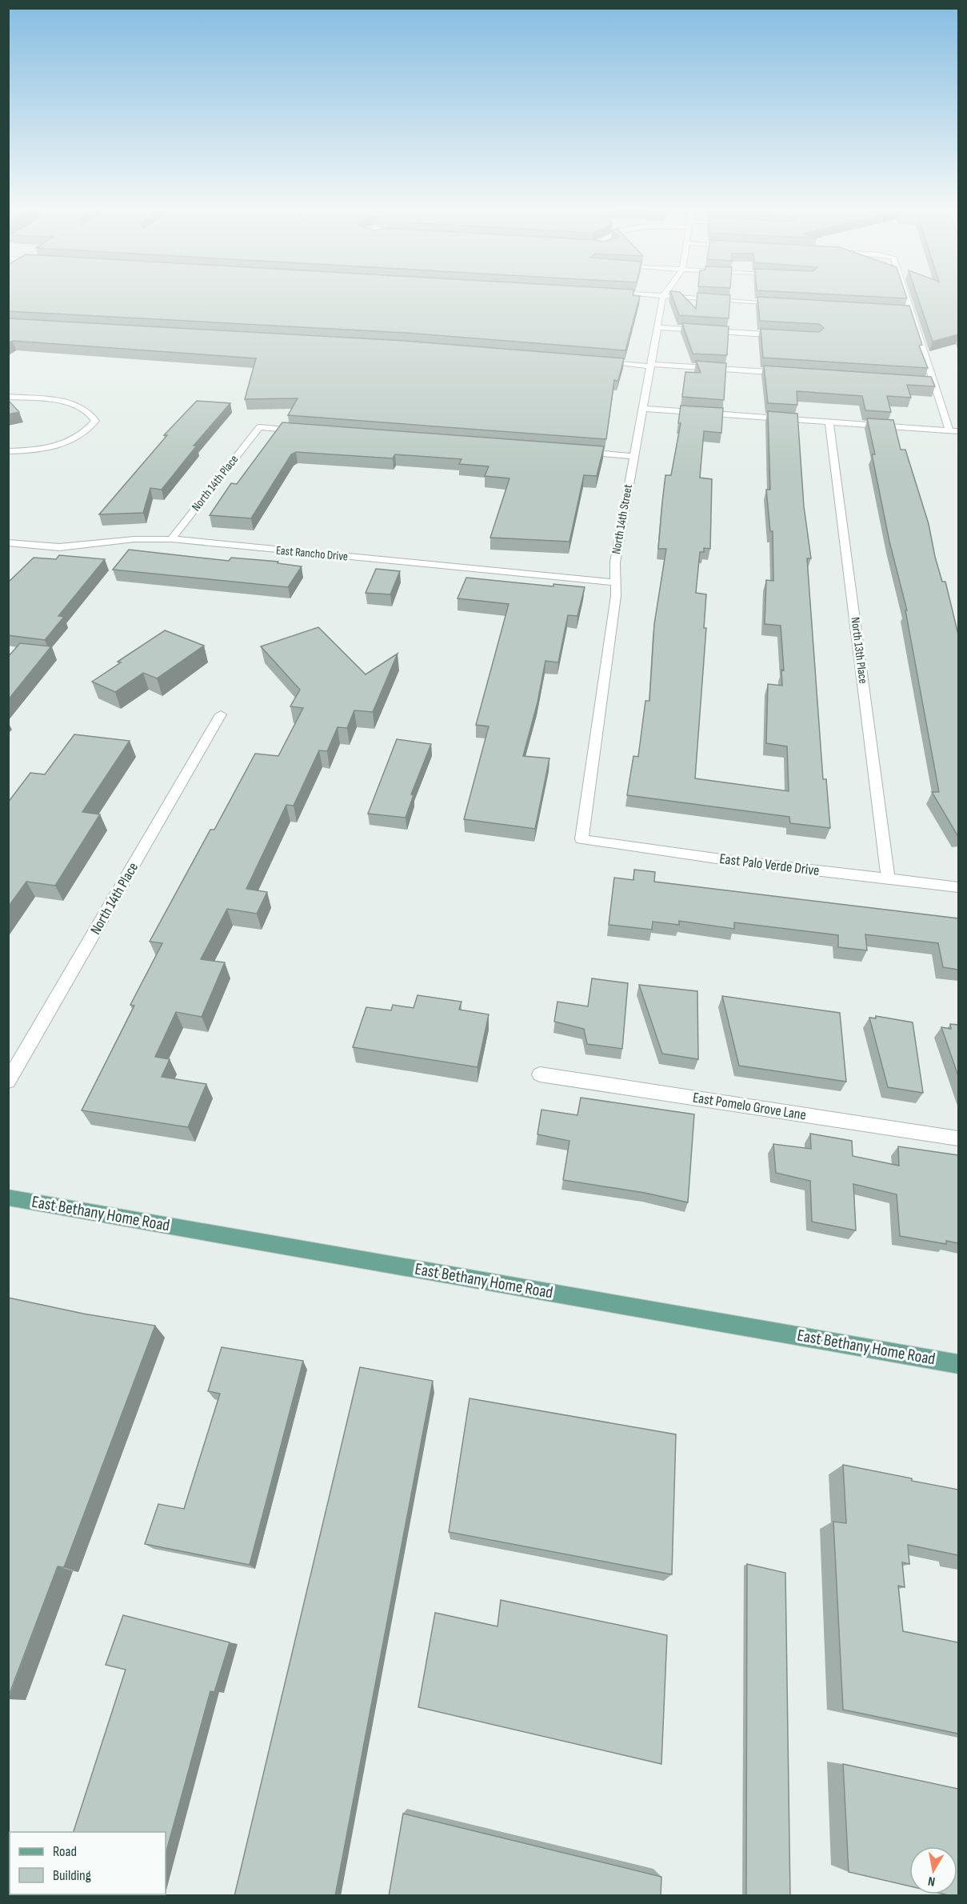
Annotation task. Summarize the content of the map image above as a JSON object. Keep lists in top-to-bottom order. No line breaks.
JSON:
{"streets":{"main road":["East Bethany Home Road"],"street":["North 14th Place","North 14th Street","East Rancho Drive","North 13th Place","East Palo Verde Drive","East Pomelo Grove Lane"]},"crossings":[["North 14th Place","East Rancho Drive"],["North 14th Street","East Rancho Drive"],["North 14th Street","East Palo Verde Drive"],["North 13th Place","East Palo Verde Drive"]],"legend":["Road","Building"],"north":"bottom"}
